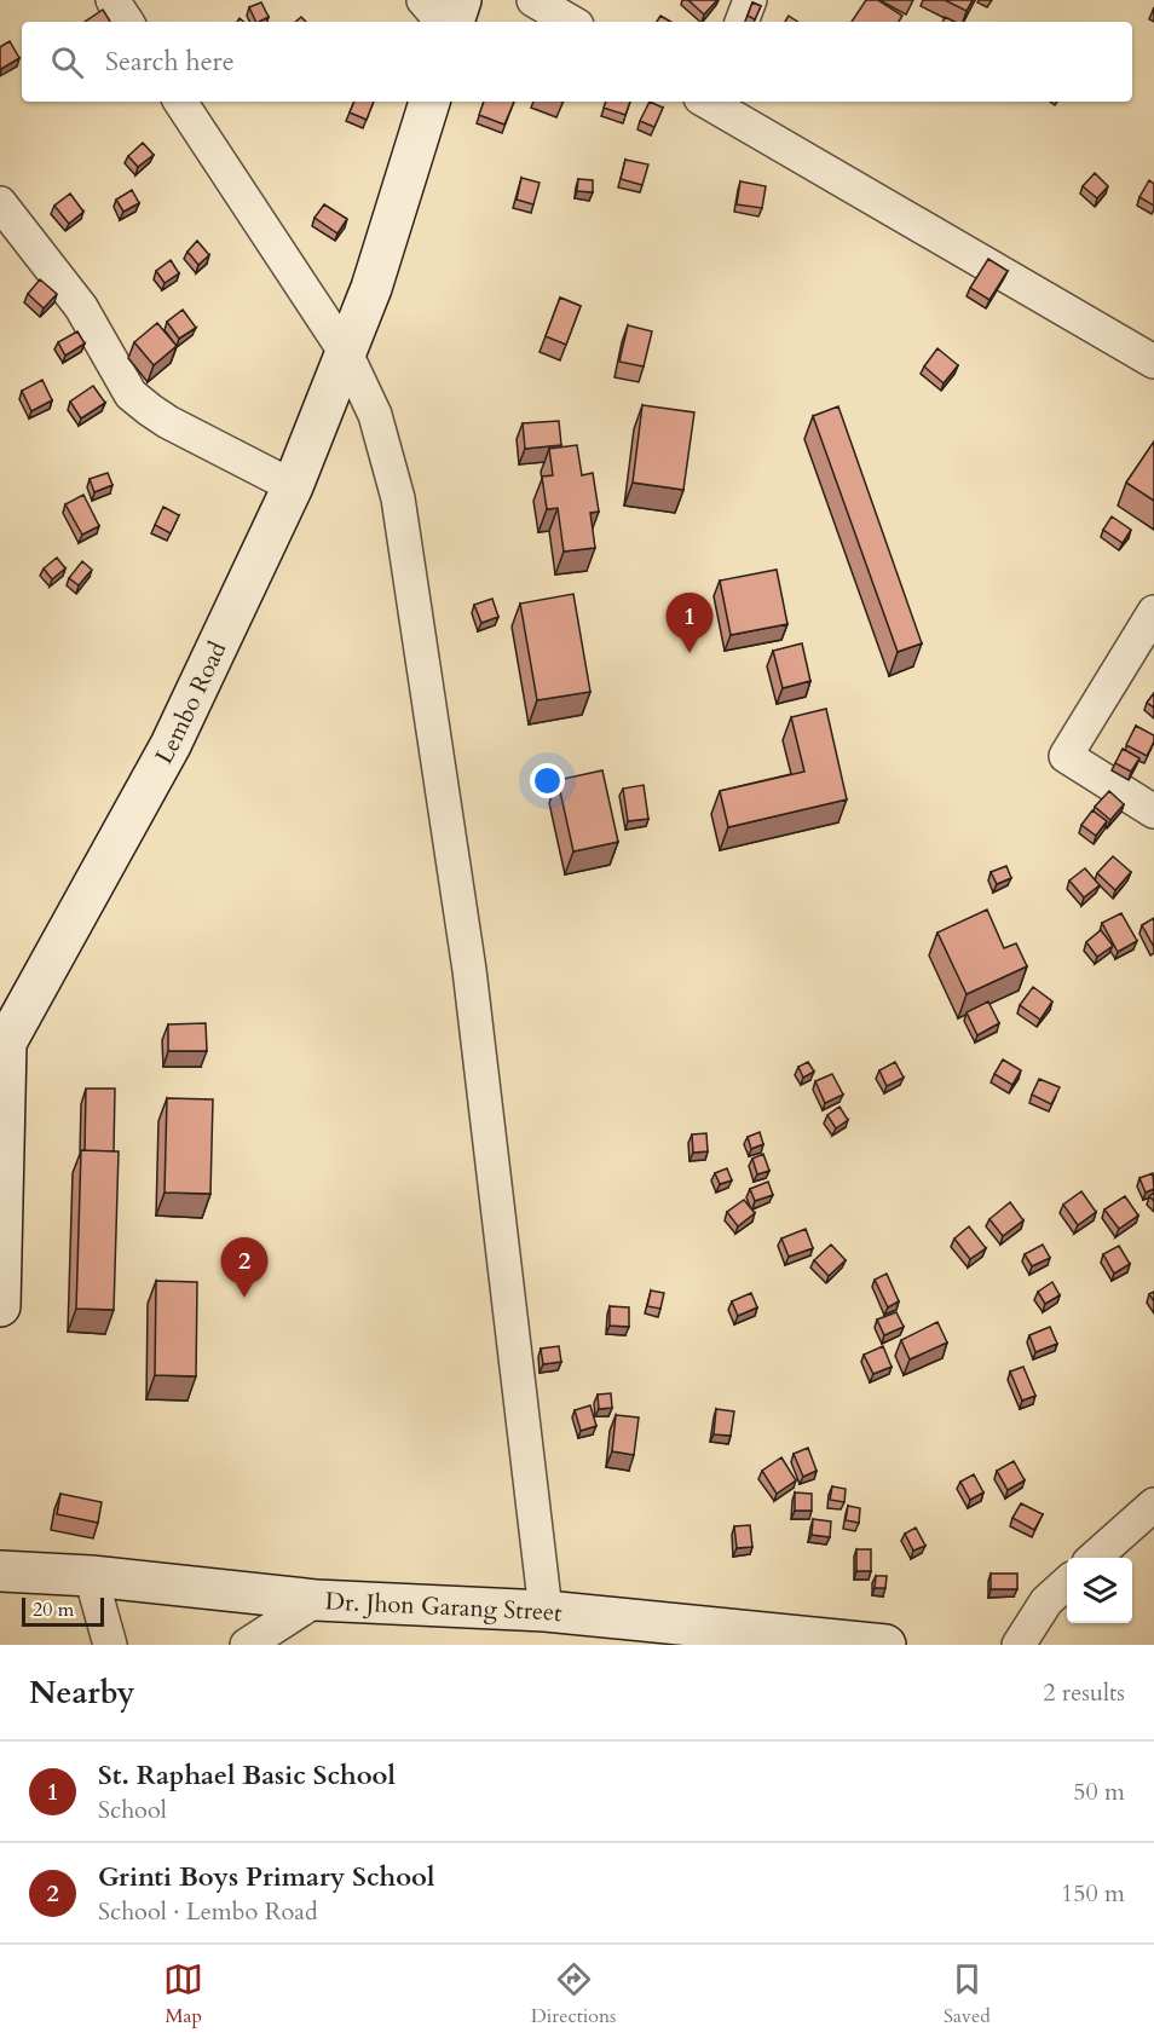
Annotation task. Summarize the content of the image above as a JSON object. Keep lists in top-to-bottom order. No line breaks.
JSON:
{"streets":{"street":["Lembo Road","Dr. Jhon Garang Street"]},"scale_bar":"20 m","page":{"search":"Search here","pins":["1","2"],"scale":"20 m","heading":["Nearby","2 results"],"list":[{"mark":"1","name":"St. Raphael Basic School","note":"School","value":"50 m"},{"mark":"2","name":"Grinti Boys Primary School","note":"School · Lembo Road","value":"150 m"}],"nav":["Map","Directions","Saved"]}}
